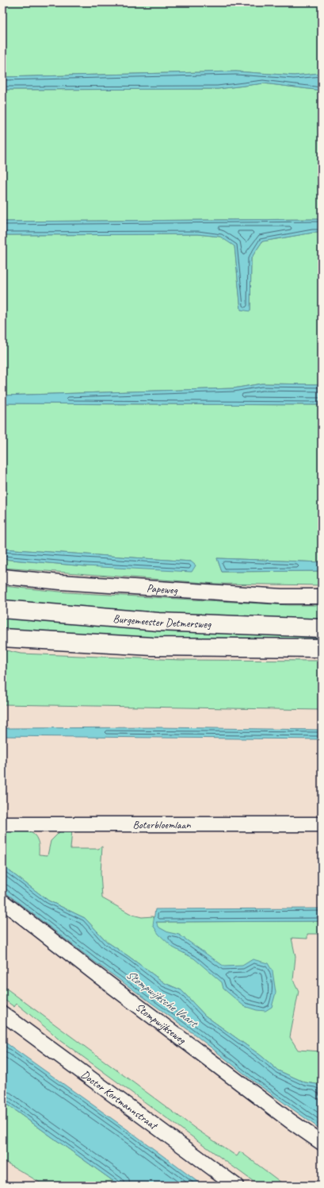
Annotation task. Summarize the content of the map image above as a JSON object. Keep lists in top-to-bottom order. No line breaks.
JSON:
{"streets":{"main road":["Burgemeester Detmersweg"],"street":["Papeweg","Boterbloemlaan","Stompwijkseweg","Doctor Kortmannstraat"]},"water":["Stompwijksche Vaart"]}
